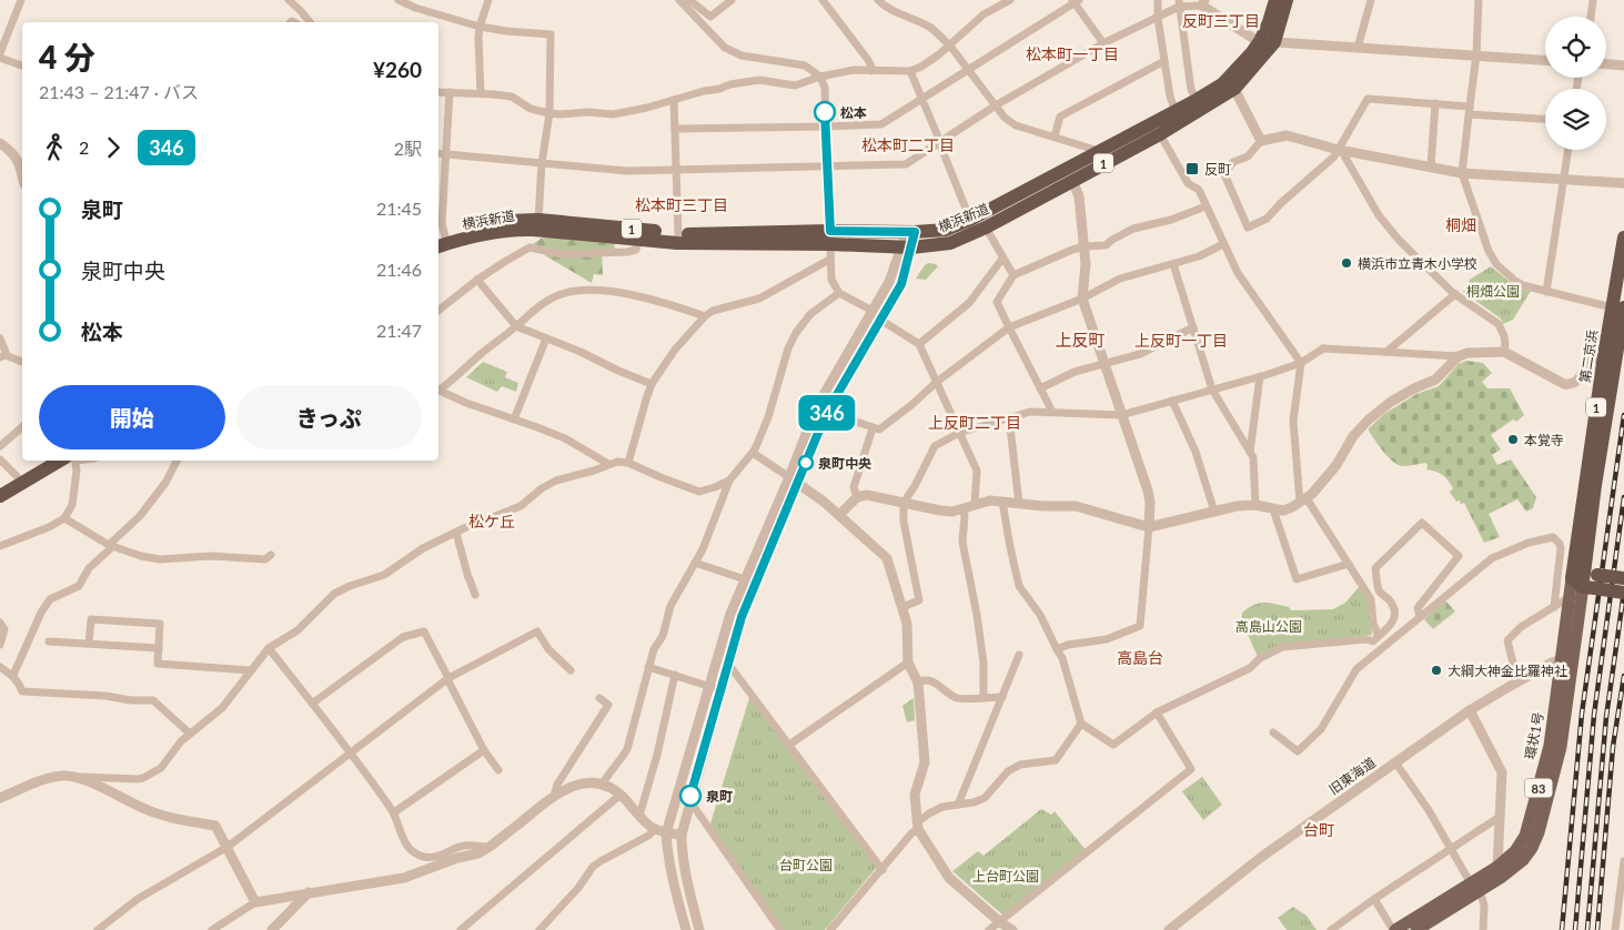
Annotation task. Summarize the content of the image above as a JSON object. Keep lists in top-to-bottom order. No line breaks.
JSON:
{"streets":{"highway":["1","横浜新道","第二京浜"],"main road":["環状1号","83"],"street":["旧東海道"]},"crossings":[["第二京浜","環状1号"],["環状1号","旧東海道"]],"districts":["反町三丁目","松本町一丁目","松本町二丁目","松本町三丁目","桐畑","上反町","上反町一丁目","上反町二丁目","松ケ丘","高島台","台町"],"parks":["桐畑公園","高島山公園","台町公園","上台町公園"],"places":{"other":["松本","横浜市立青木小学校","本覚寺","泉町中央","大綱大神金比羅神社","泉町"],"transit":["反町"]},"lines":["bus line 346"],"page":{"on_map":"346","heading":["4 分","21:43 – 21:47 · バス","¥260"],"legs":["2","346","2駅"],"list":[{"name":"泉町","value":"21:45"},{"name":"泉町中央","value":"21:46"},{"name":"松本","value":"21:47"}],"buttons":["開始","きっぷ"]}}
